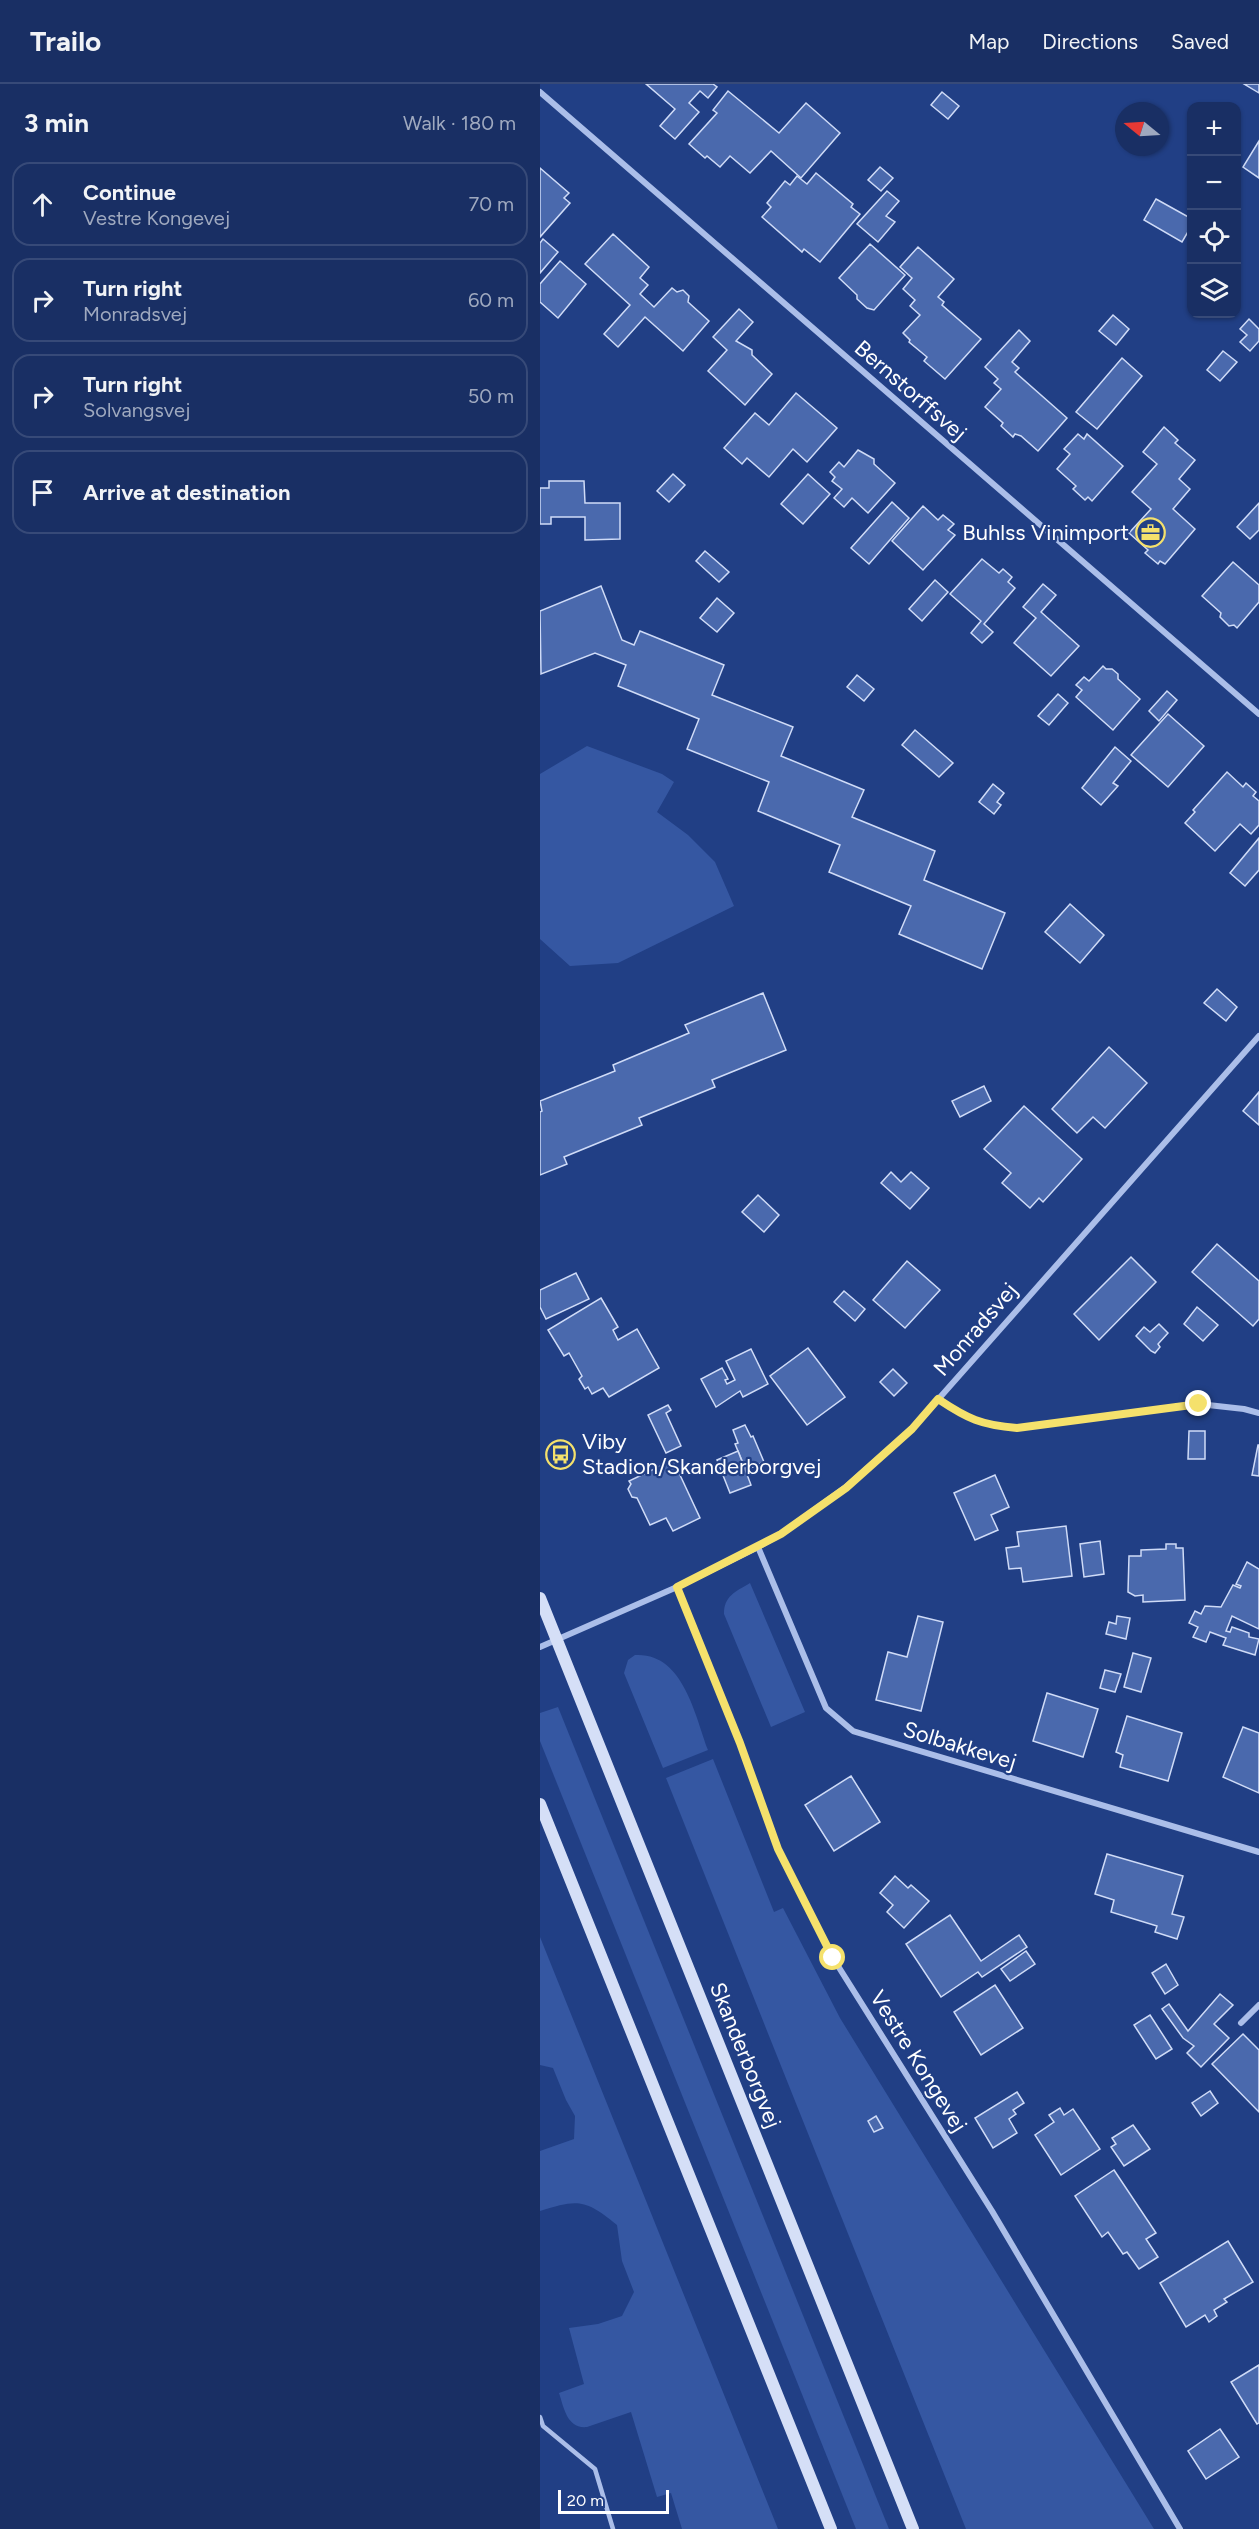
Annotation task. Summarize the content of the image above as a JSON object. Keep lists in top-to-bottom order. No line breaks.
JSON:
{"streets":{"main road":["Skanderborgvej"],"street":["Bernstorffsvej","Monradsvej","Solbakkevej","Vestre Kongevej"]},"crossings":[["Monradsvej","Solbakkevej"],["Monradsvej","Skanderborgvej"],["Monradsvej","Vestre Kongevej"]],"places":{"office":["Buhlss Vinimport"],"bus stop":["Viby Stadion/Skanderborgvej"]},"scale_bar":"20 m","north":"left","page":{"header":"Trailo","nav":["Map","Directions","Saved"],"heading":["3 min","Walk · 180 m"],"map_buttons":["+","−"],"list":[["Continue","Vestre Kongevej","70 m"],["Turn right","Monradsvej","60 m"],["Turn right","Solvangsvej","50 m"],"Arrive at destination"],"scale":"20 m"}}
